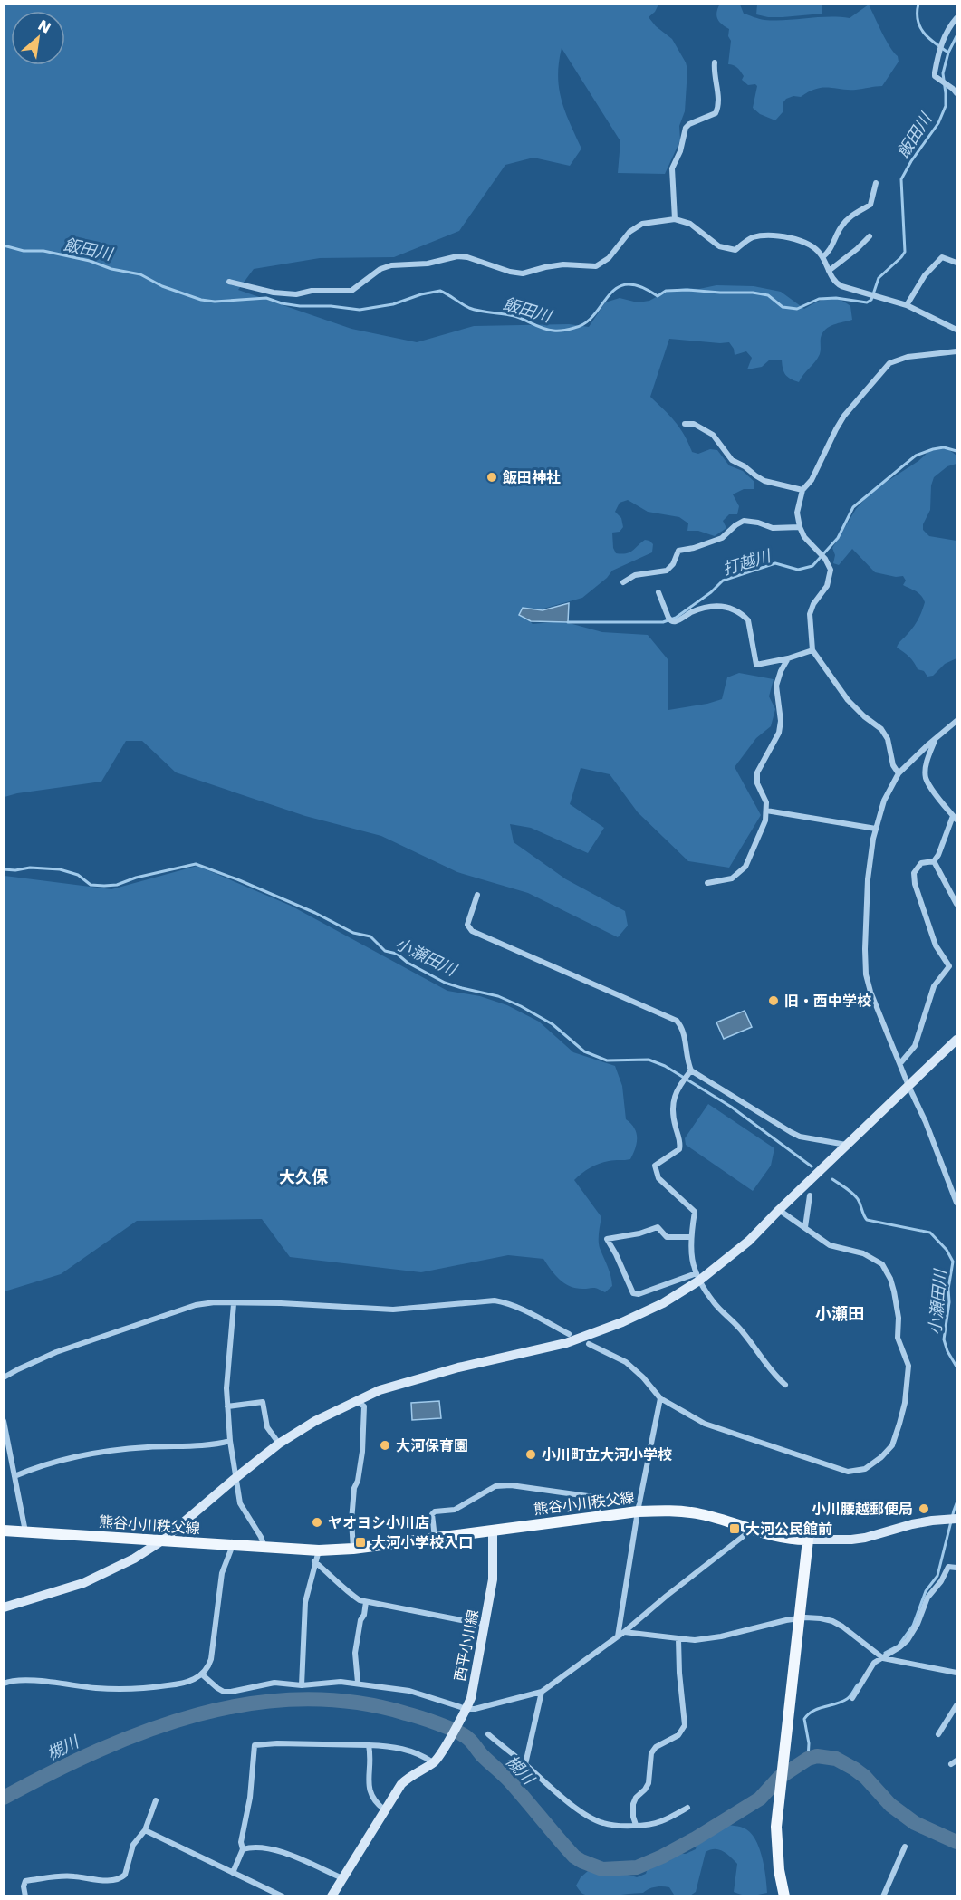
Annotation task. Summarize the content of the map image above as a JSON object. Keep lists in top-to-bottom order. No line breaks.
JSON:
{"streets":{"main road":["熊谷小川秩父線"],"street":["西平小川線"]},"crossings":[["熊谷小川秩父線","西平小川線"]],"districts":["大久保","小瀬田"],"water":["飯田川","打越川","小瀬田川","槻川"],"places":{"other":["飯田神社","旧・西中学校","大河保育園","小川町立大河小学校","小川腰越郵便局","ヤオヨシ小川店"],"transit":["大河公民館前","大河小学校入口"]},"north":"top right"}
